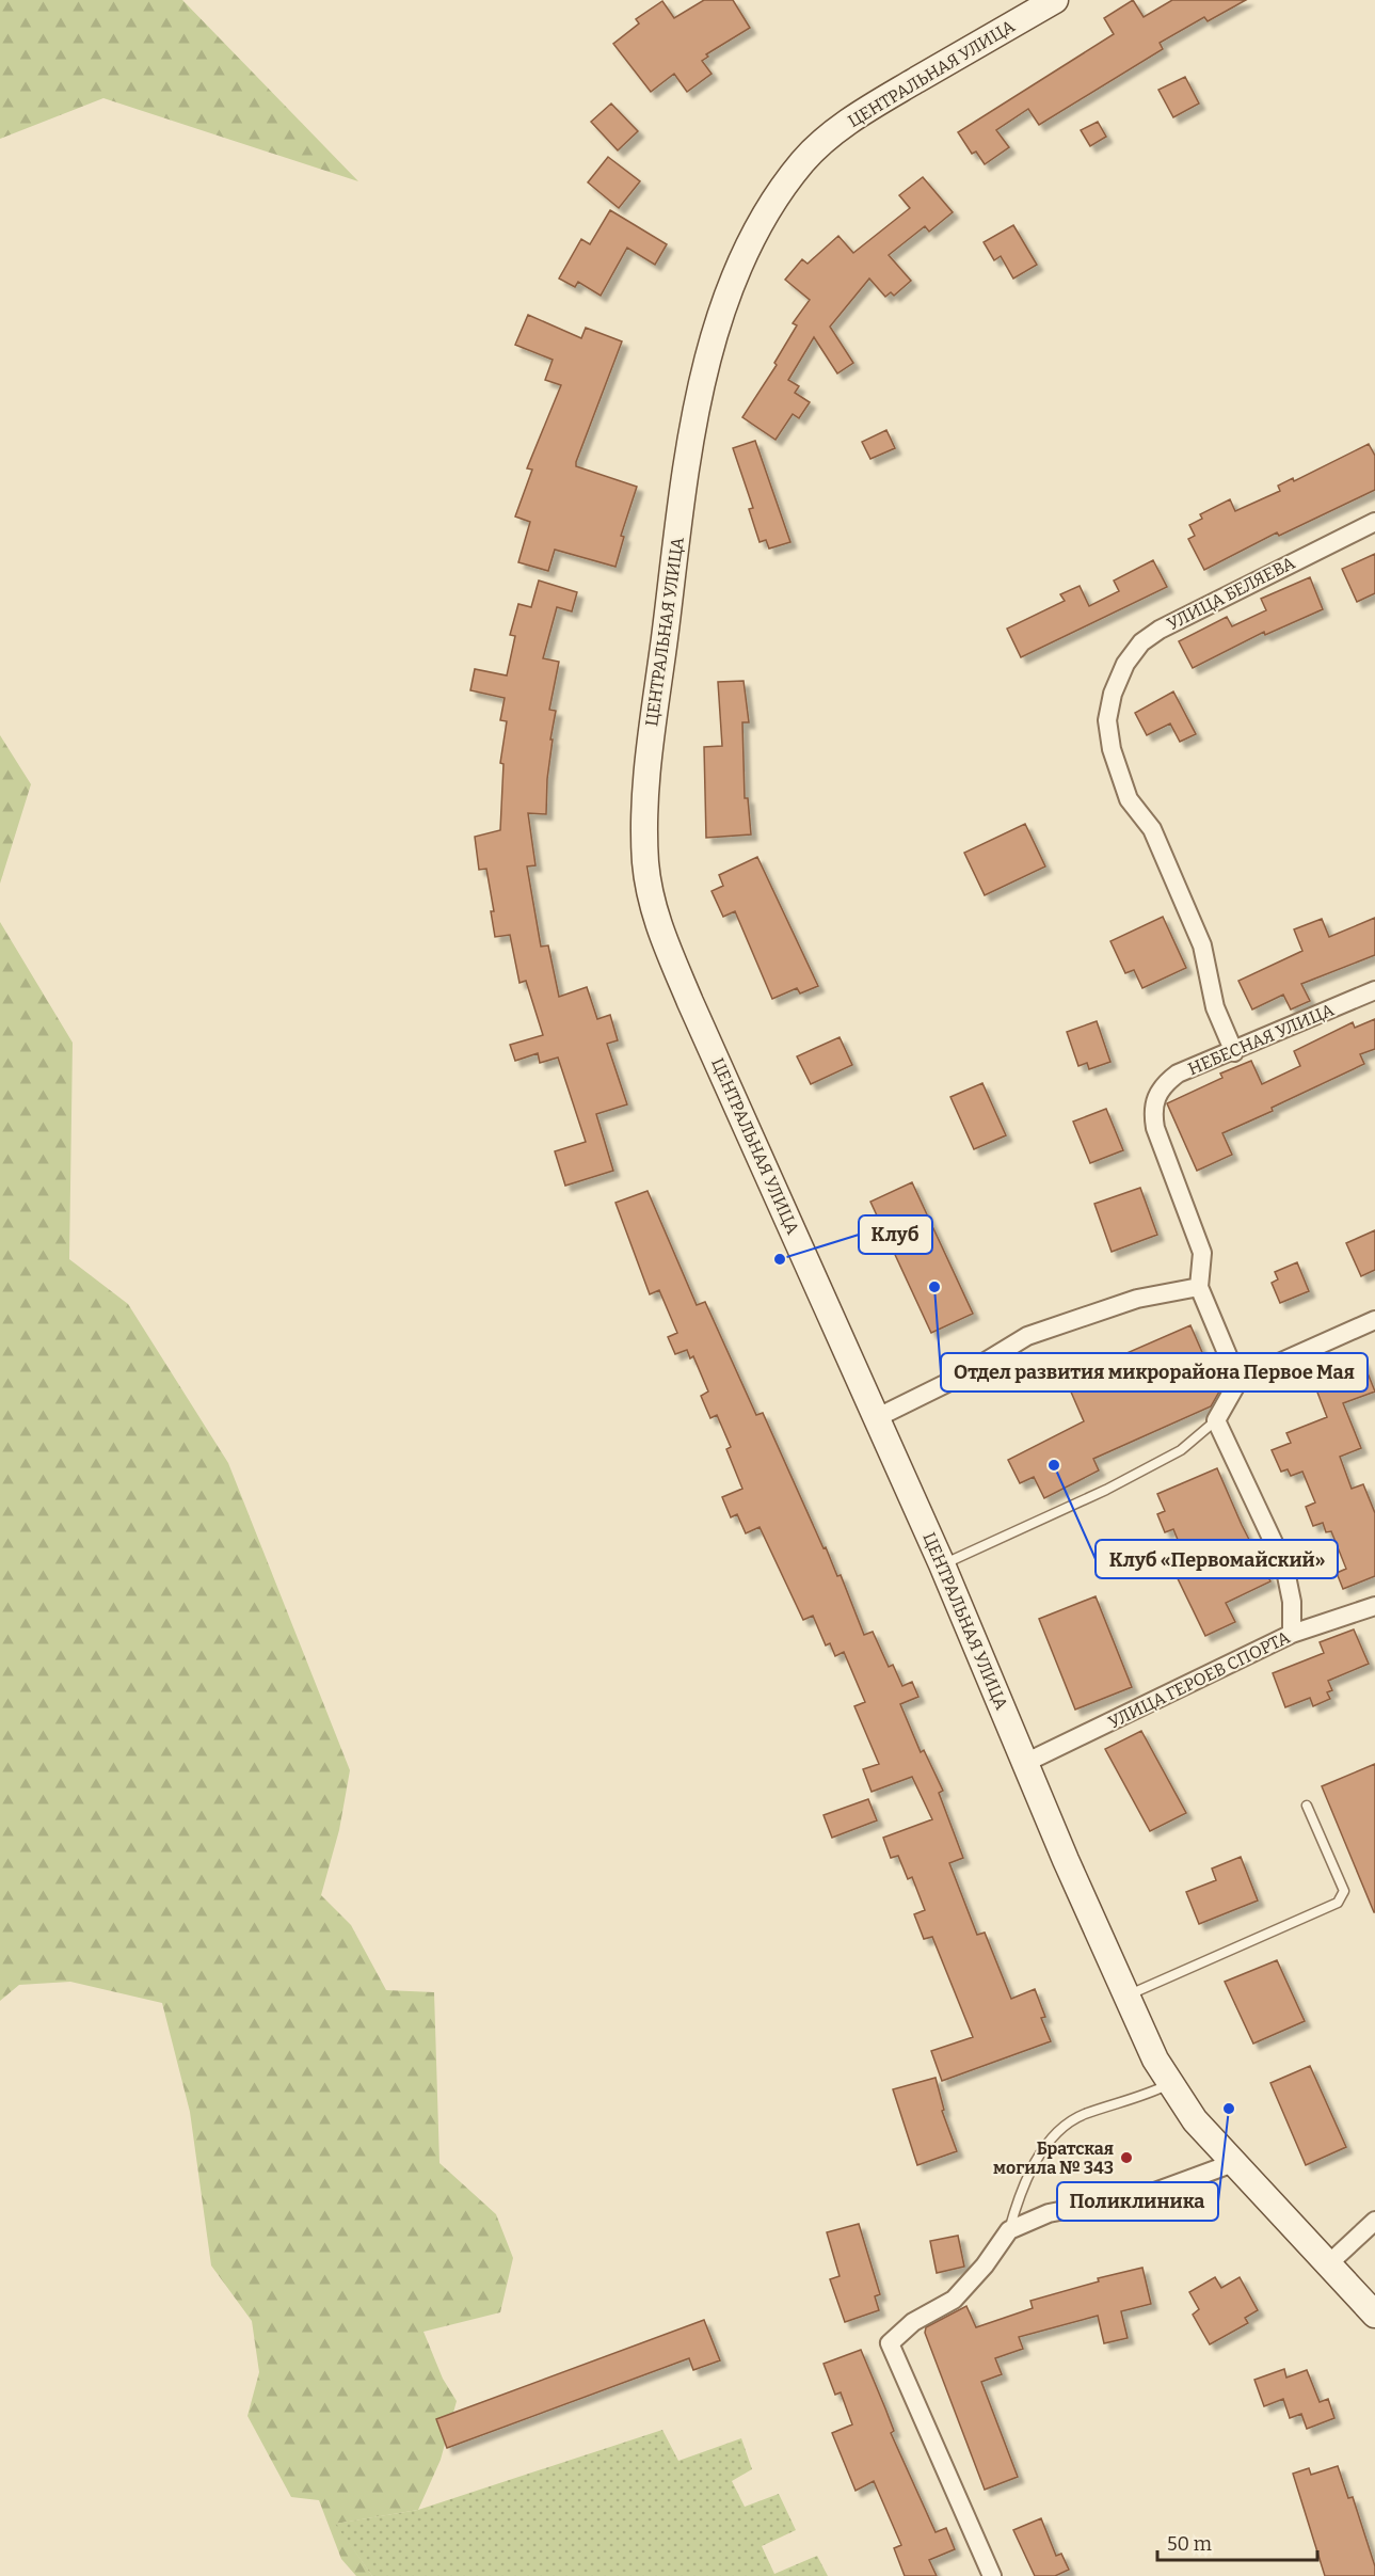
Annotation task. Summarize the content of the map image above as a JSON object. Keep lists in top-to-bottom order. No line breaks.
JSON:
{"streets":{"street":["ЦЕНТРАЛЬНАЯ УЛИЦА","УЛИЦА БЕЛЯЕВА","НЕБЕСНАЯ УЛИЦА","УЛИЦА ГЕРОЕВ СПОРТА"]},"crossings":[["ЦЕНТРАЛЬНАЯ УЛИЦА","УЛИЦА ГЕРОЕВ СПОРТА"],["УЛИЦА БЕЛЯЕВА","НЕБЕСНАЯ УЛИЦА"]],"places":["Клуб","Отдел развития микрорайона Первое Мая","Клуб «Первомайский»","Поликлиника","Братская могила № 343"],"scale_bar":"50 m"}
